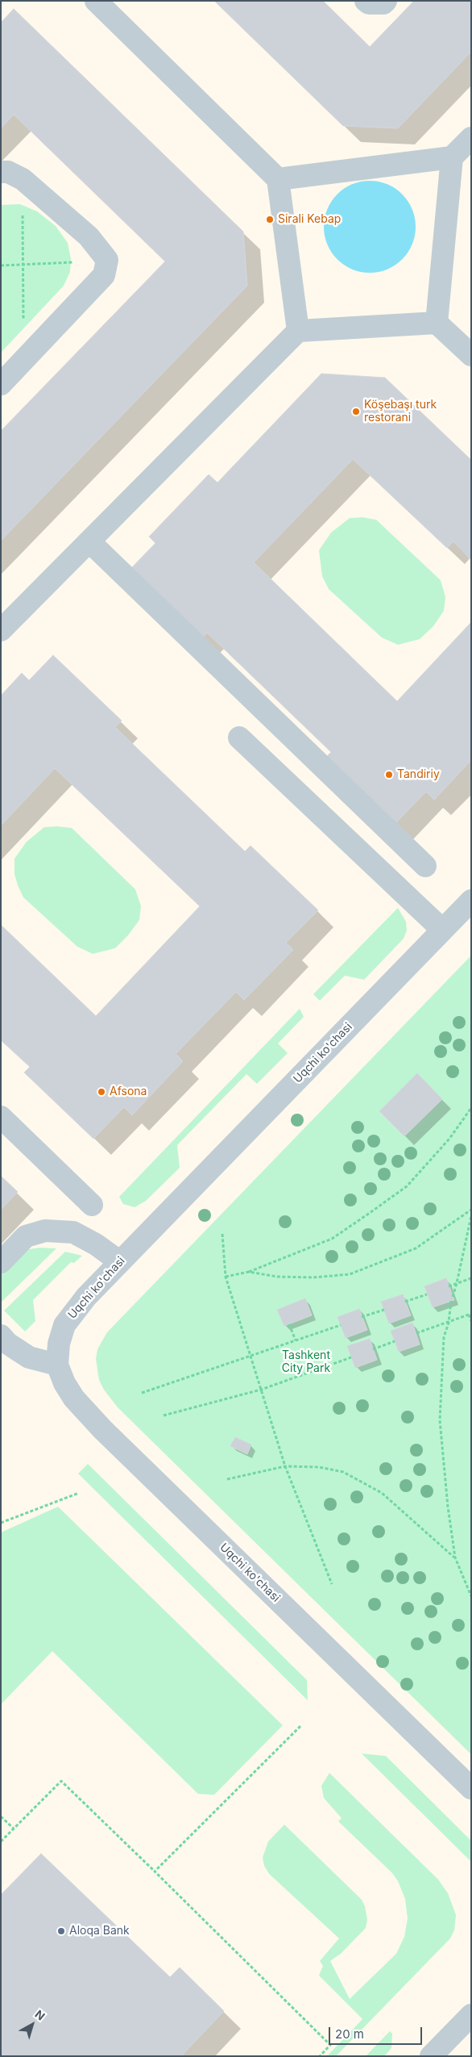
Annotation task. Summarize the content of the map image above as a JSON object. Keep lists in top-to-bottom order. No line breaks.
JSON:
{"streets":{"street":["Uqchi ko'chasi"]},"parks":["Tashkent City Park"],"places":["Sirali Kebap","Köşebaşı turk restorani","Tandiriy","Afsona","Aloqa Bank"],"scale_bar":"20 m","north":"top right"}
